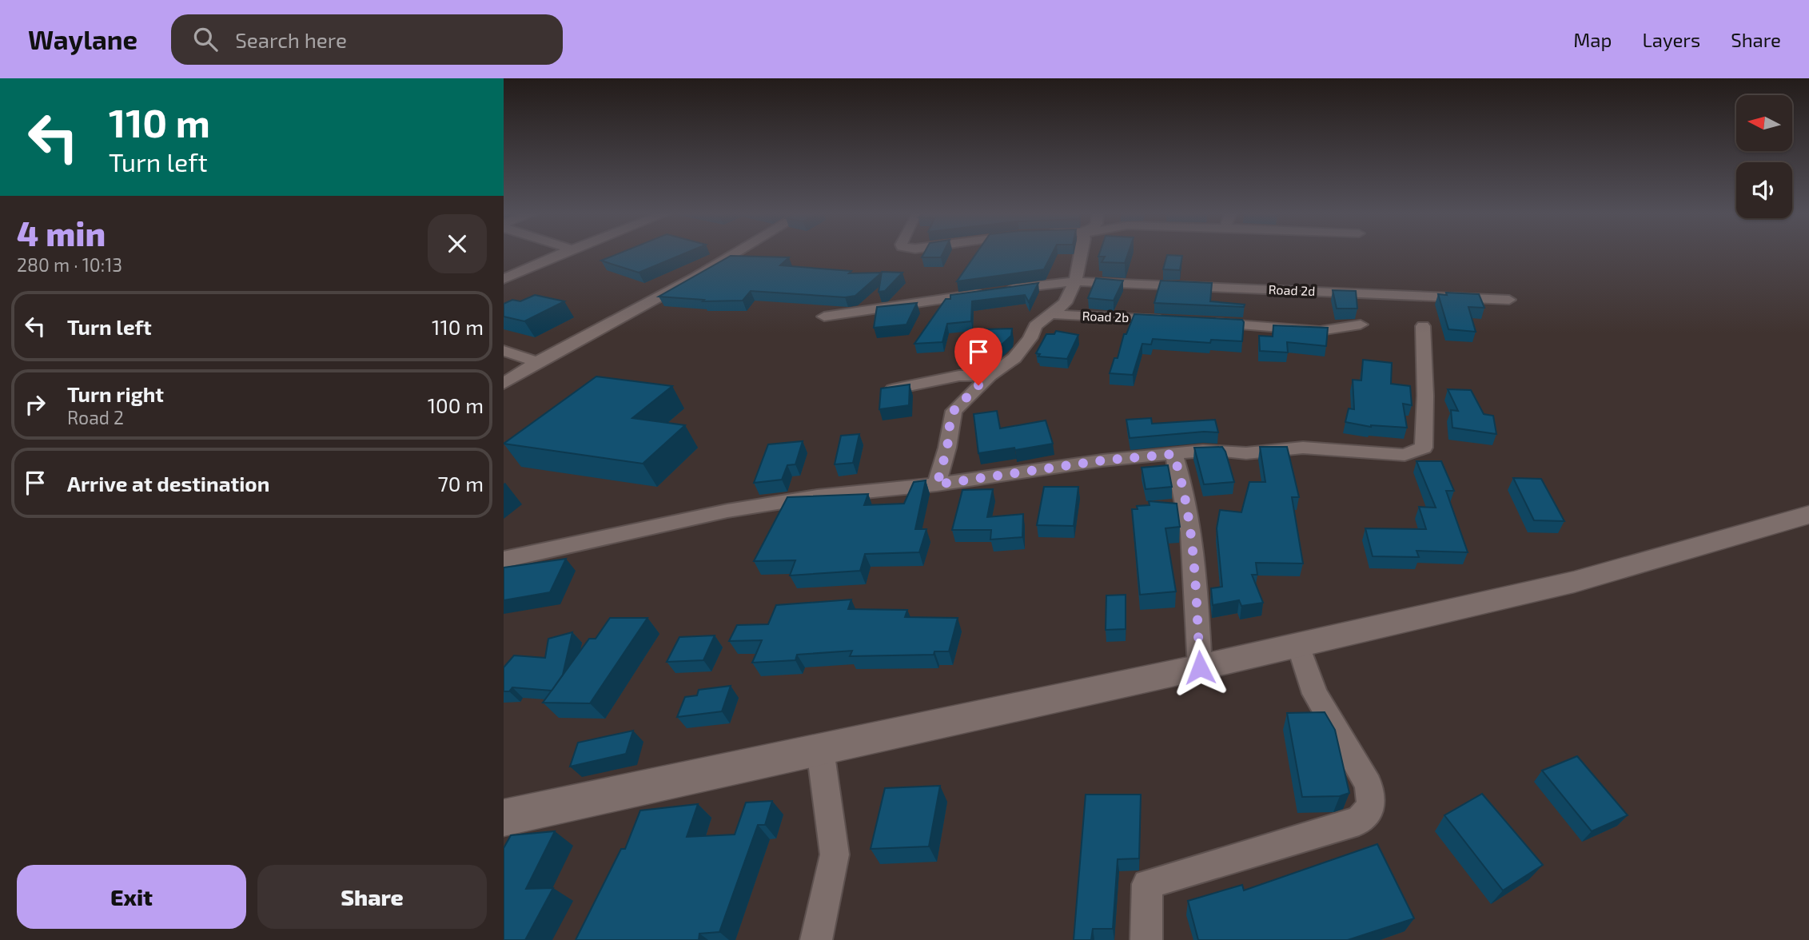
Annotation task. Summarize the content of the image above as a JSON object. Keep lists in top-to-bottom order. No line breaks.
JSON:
{"streets":{"street":["Road 2d","Road 2b"]},"north":"left","page":{"header":"Waylane","search":"Search here","nav":["Map","Layers","Share"],"turn":["110 m","Turn left"],"heading":["4 min","280 m · 10:13"],"list":[{"name":"Turn left","value":"110 m"},{"name":"Turn right","note":"Road 2","value":"100 m"},{"name":"Arrive at destination","value":"70 m"}],"buttons":["Exit","Share"]}}
